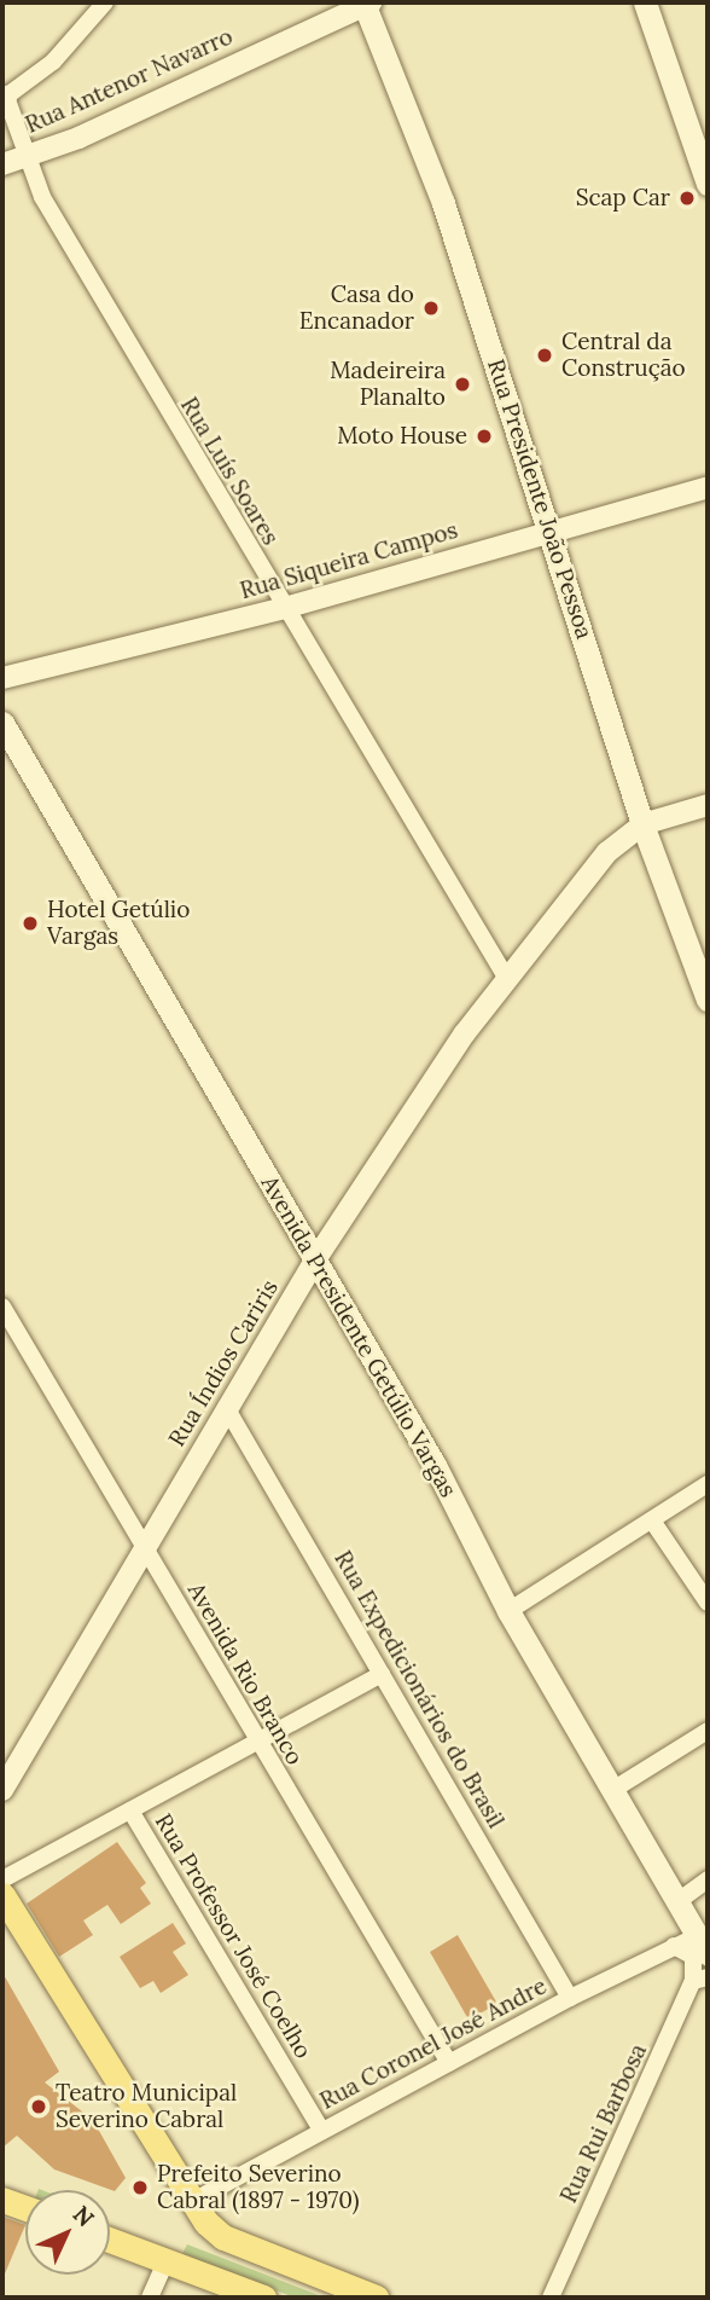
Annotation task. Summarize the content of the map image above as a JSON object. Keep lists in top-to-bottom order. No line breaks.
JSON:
{"streets":{"main road":["Rua Presidente João Pessoa","Avenida Presidente Getúlio Vargas"],"street":["Rua Antenor Navarro","Rua Luís Soares","Rua Siqueira Campos","Rua Índios Cariris","Avenida Rio Branco","Rua Expedicionários do Brasil","Rua Professor José Coelho","Rua Coronel José Andre","Rua Rui Barbosa"]},"crossings":[["Rua Antenor Navarro","Rua Luís Soares"],["Rua Antenor Navarro","Rua Presidente João Pessoa"],["Rua Luís Soares","Rua Siqueira Campos"],["Rua Luís Soares","Rua Índios Cariris"],["Rua Presidente João Pessoa","Rua Siqueira Campos"],["Rua Presidente João Pessoa","Rua Índios Cariris"],["Avenida Presidente Getúlio Vargas","Rua Índios Cariris"],["Avenida Presidente Getúlio Vargas","Rua Coronel José Andre"],["Rua Índios Cariris","Avenida Rio Branco"],["Rua Índios Cariris","Rua Expedicionários do Brasil"],["Avenida Rio Branco","Rua Coronel José Andre"],["Rua Expedicionários do Brasil","Rua Coronel José Andre"],["Rua Professor José Coelho","Rua Coronel José Andre"]],"places":["Scap Car","Casa do Encanador","Central da Construção","Madeireira Planalto","Moto House","Hotel Getúlio Vargas","Teatro Municipal Severino Cabral","Prefeito Severino Cabral (1897 - 1970)"],"north":"top right"}
